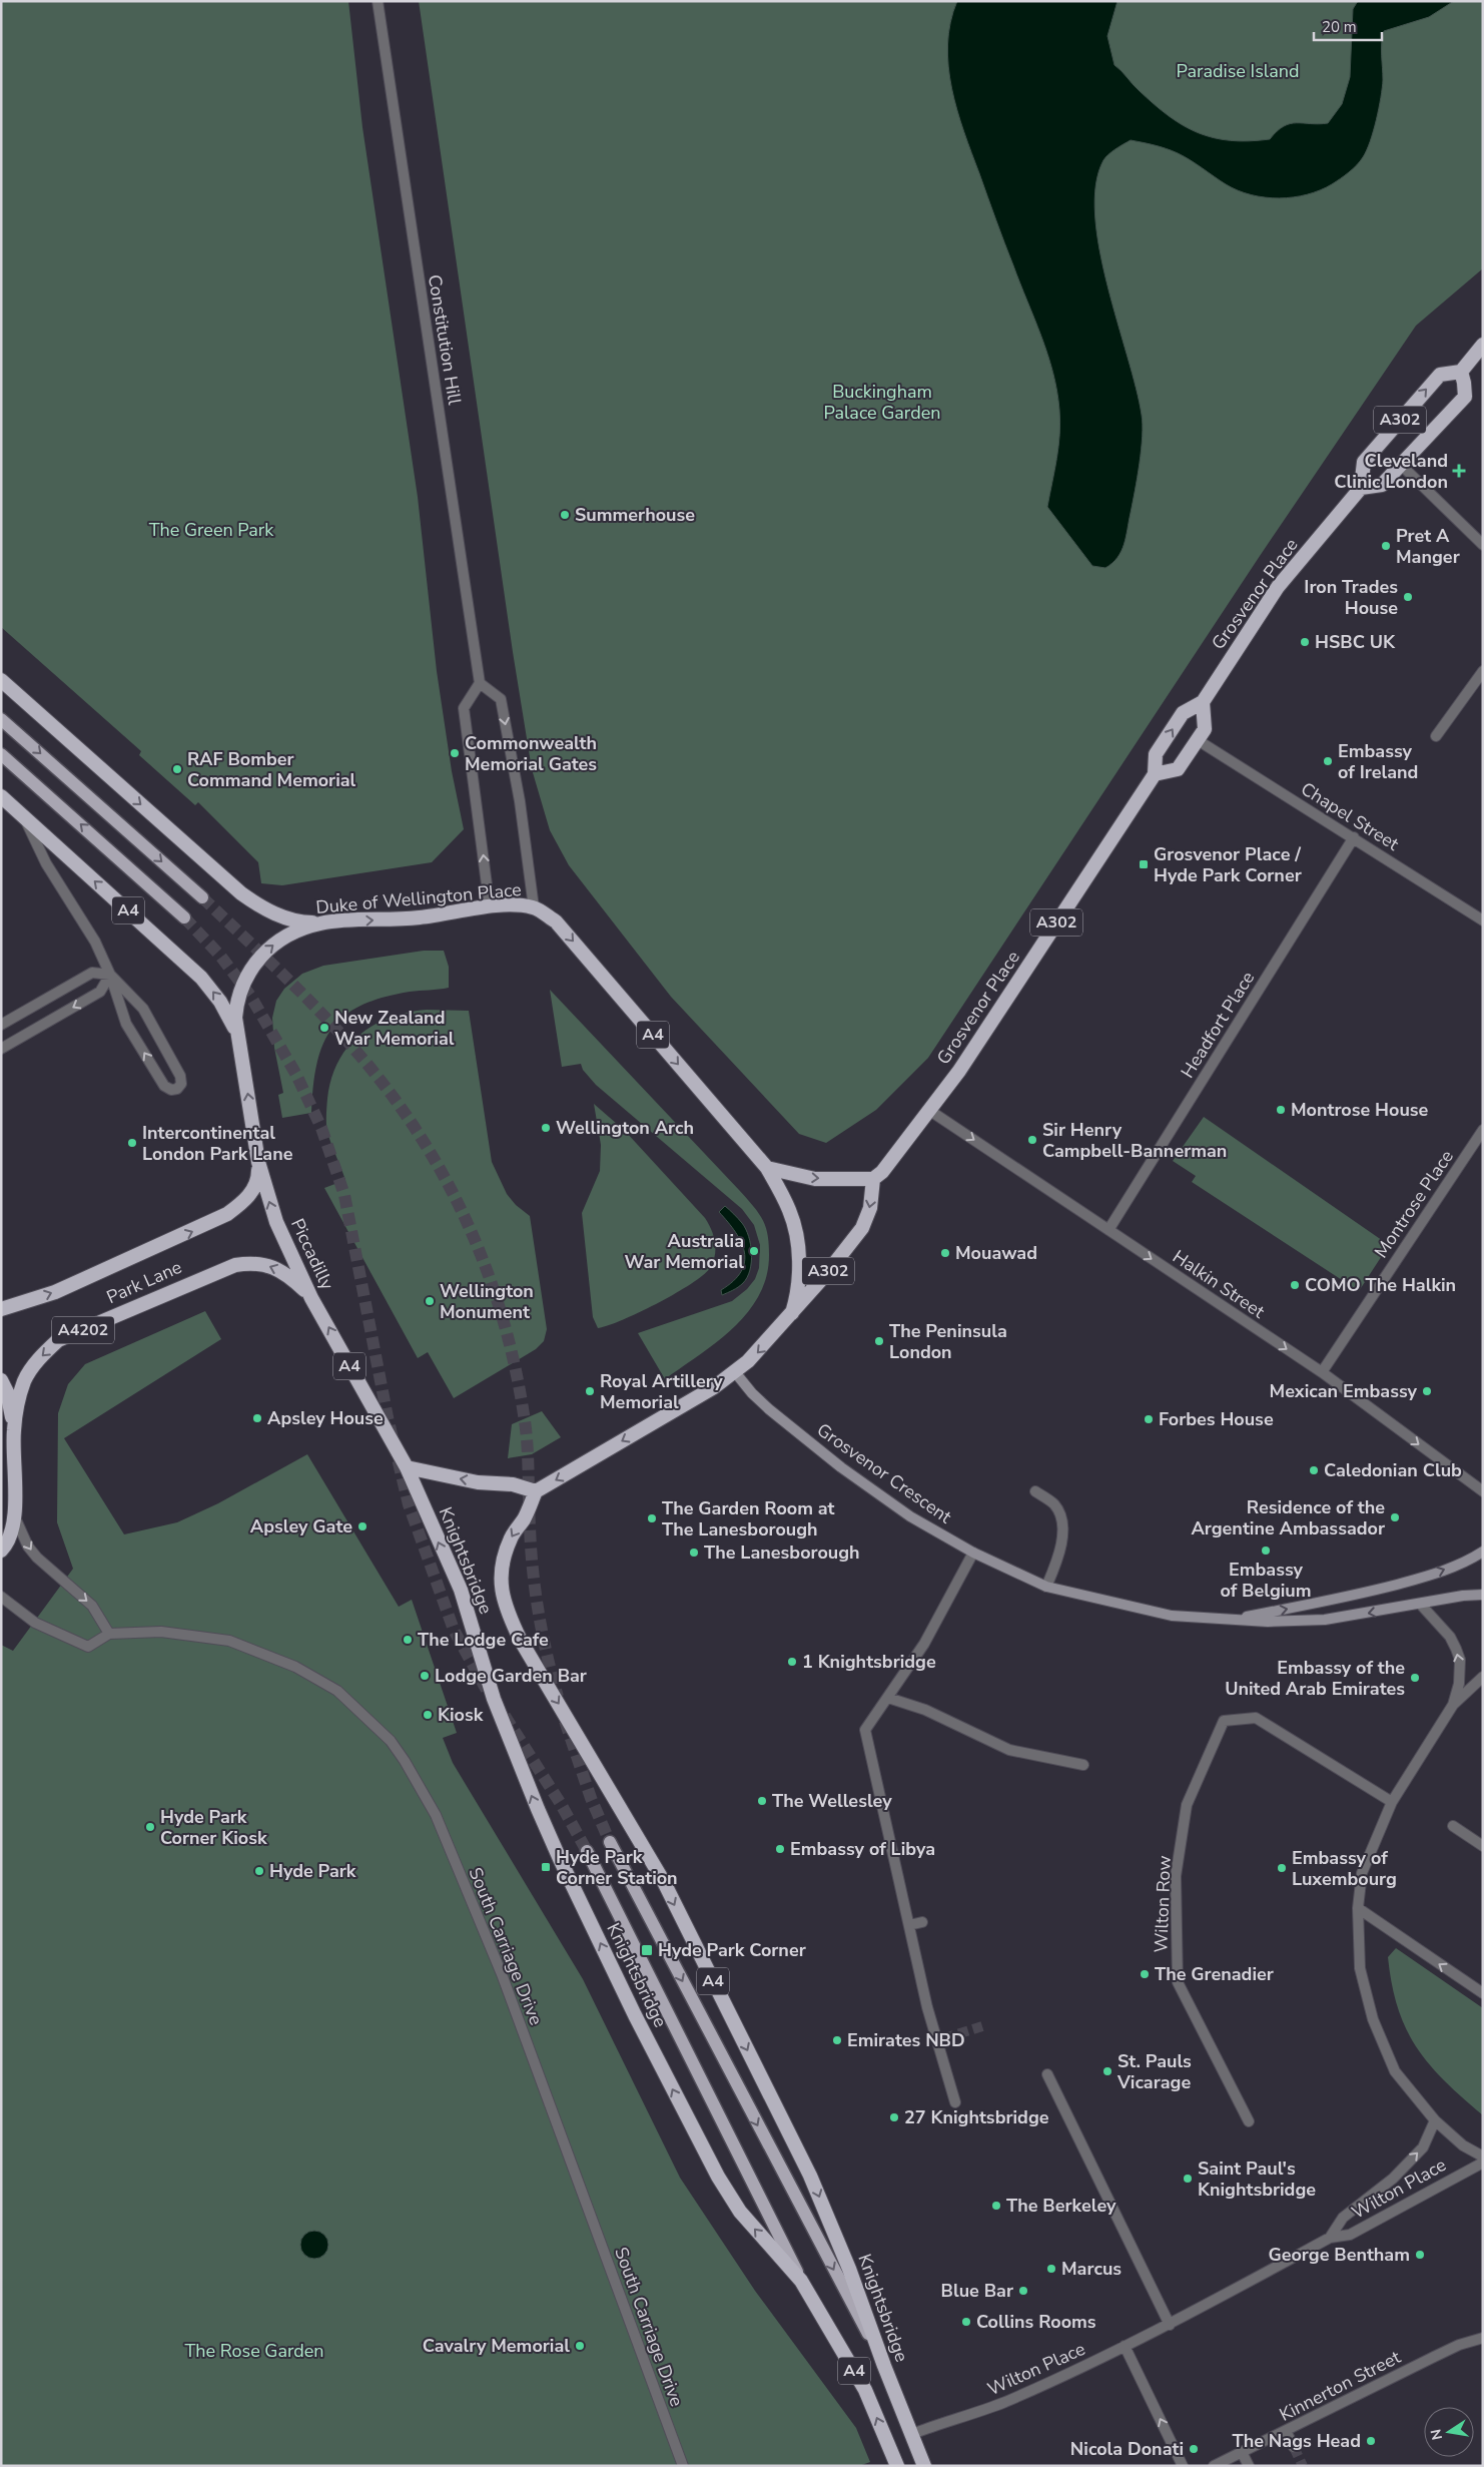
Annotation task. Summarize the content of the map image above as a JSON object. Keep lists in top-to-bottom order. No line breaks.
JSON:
{"streets":{"highway":["A302","Grosvenor Place","Duke of Wellington Place","A4","Piccadilly","Park Lane","A4202","Knightsbridge"],"main road":["Grosvenor Crescent"],"street":["Constitution Hill","Chapel Street","Headfort Place","Montrose Place","Halkin Street","Wilton Row","South Carriage Drive","Wilton Place","Kinnerton Street"]},"crossings":[["A302","Grosvenor Place"],["A302","Duke of Wellington Place"],["A302","A4"],["Grosvenor Place","Halkin Street"],["Chapel Street","Headfort Place"],["Duke of Wellington Place","A4"],["Duke of Wellington Place","Piccadilly"],["A4","Piccadilly"],["A4","Grosvenor Crescent"],["A4","Knightsbridge"],["Headfort Place","Halkin Street"],["Montrose Place","Halkin Street"],["Piccadilly","Park Lane"],["Piccadilly","Knightsbridge"],["Park Lane","A4202"],["Knightsbridge","Wilton Place"]],"one_way":["Piccadilly","Halkin Street"],"parks":["Paradise Island","Buckingham Palace Garden","The Green Park","The Rose Garden"],"places":{"health":["Cleveland Clinic London"],"other":["Summerhouse","Pret A Manger","Iron Trades House","HSBC UK","Commonwealth Memorial Gates","Embassy of Ireland","RAF Bomber Command Memorial","New Zealand War Memorial","Montrose House","Wellington Arch","Sir Henry Campbell-Bannerman","Intercontinental London Park Lane","Australia War Memorial","Mouawad","COMO The Halkin","Wellington Monument","The Peninsula London","Royal Artillery Memorial","Mexican Embassy","Apsley House","Forbes House","Caledonian Club","Residence of the Argentine Ambassador","The Garden Room at The Lanesborough","Apsley Gate","Embassy of Belgium","The Lanesborough","The Lodge Cafe","1 Knightsbridge","Lodge Garden Bar","Embassy of the United Arab Emirates","Kiosk","The Wellesley","Hyde Park Corner Kiosk","Embassy of Libya","Embassy of Luxembourg","Hyde Park","The Grenadier","Emirates NBD","St. Pauls Vicarage","27 Knightsbridge","Saint Paul's Knightsbridge","The Berkeley","George Bentham","Marcus","Blue Bar","Collins Rooms","Cavalry Memorial","The Nags Head","Nicola Donati"],"transit":["Grosvenor Place / Hyde Park Corner","Hyde Park Corner Station","Hyde Park Corner"]},"scale_bar":"20 m","north":"left"}
